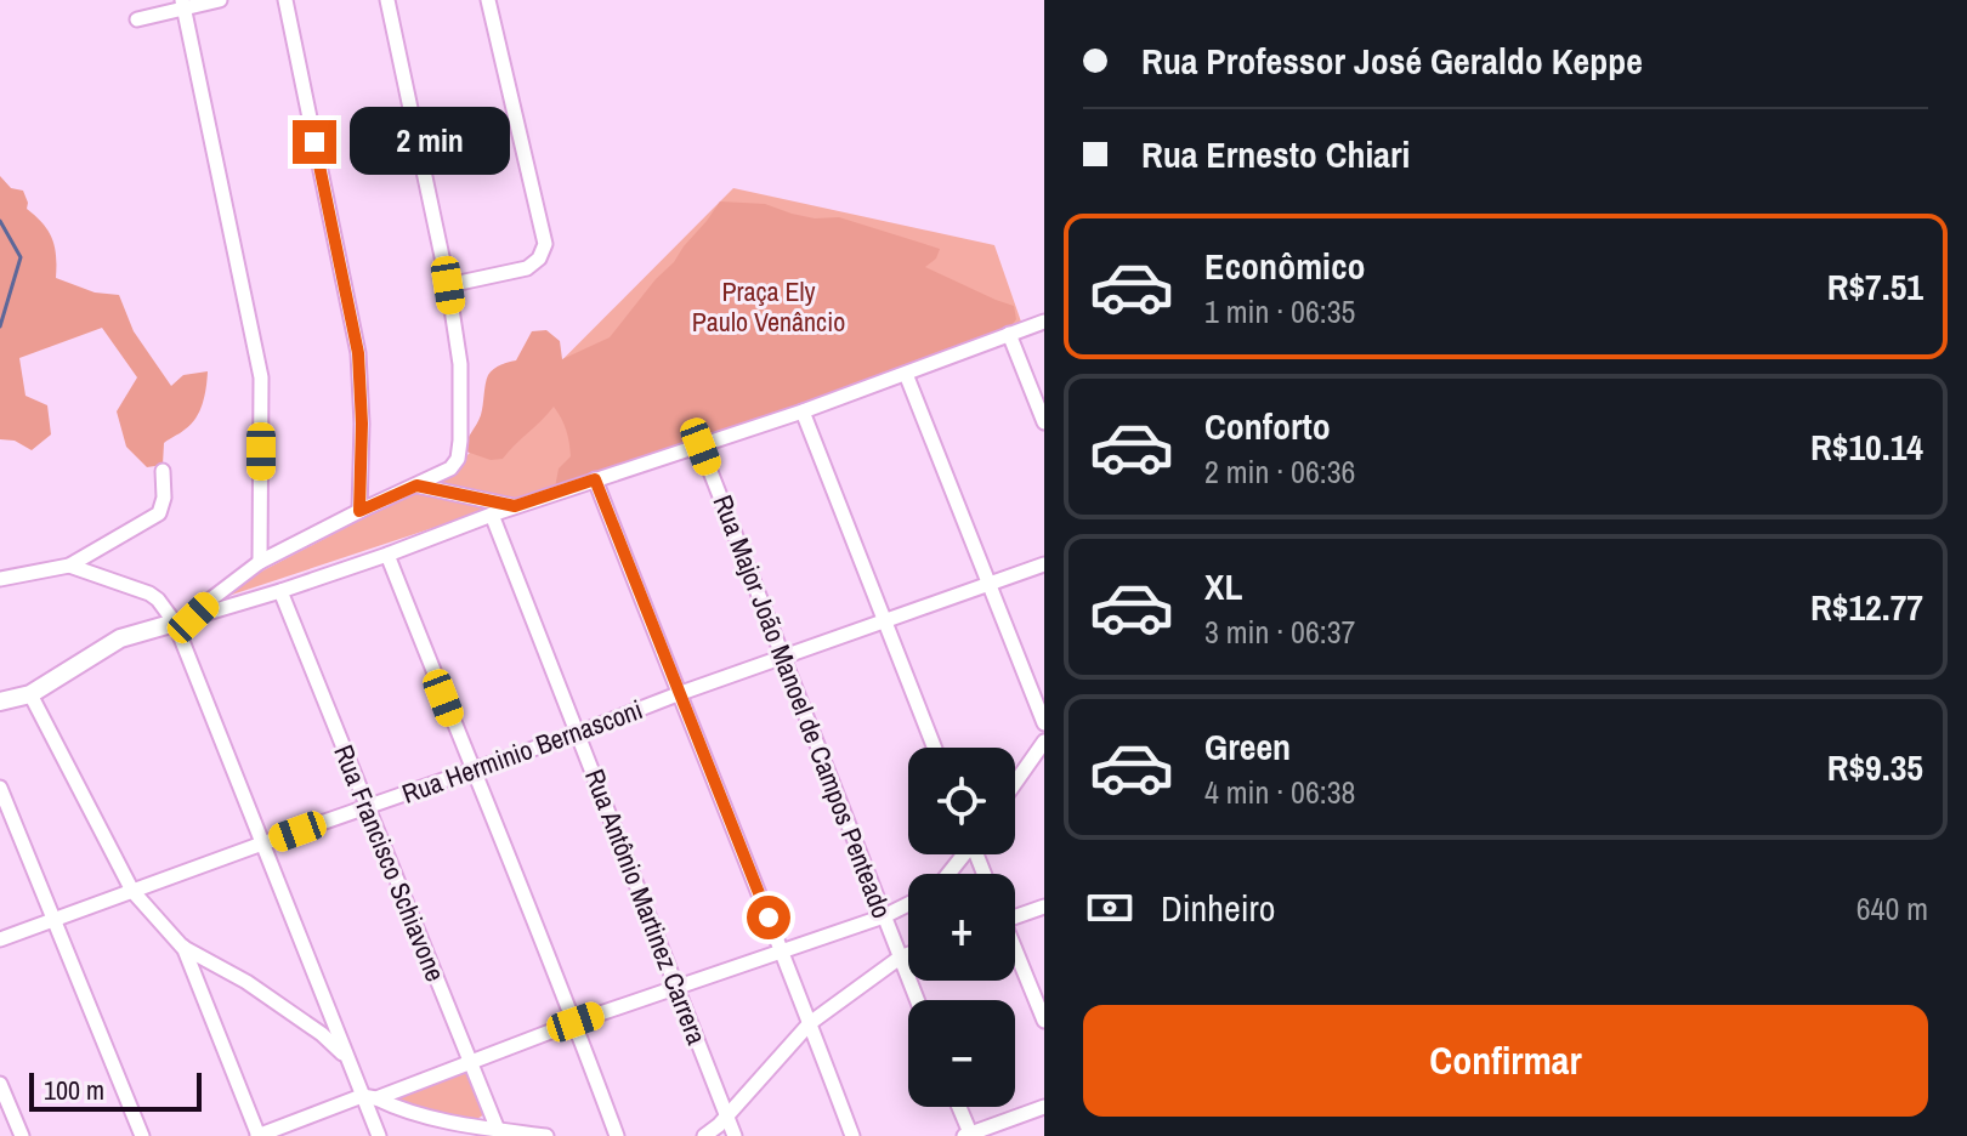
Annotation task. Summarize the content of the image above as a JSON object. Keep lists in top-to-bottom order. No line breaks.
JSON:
{"streets":{"street":["Rua Major João Manoel de Campos Penteado","Rua Herminio Bernasconi","Rua Francisco Schiavone","Rua Antônio Martinez Carrera"]},"crossings":[["Rua Major João Manoel de Campos Penteado","Rua Herminio Bernasconi"],["Rua Herminio Bernasconi","Rua Francisco Schiavone"],["Rua Herminio Bernasconi","Rua Antônio Martinez Carrera"]],"parks":["Praça Ely Paulo Venâncio"],"scale_bar":"100 m","page":{"banner":["Rua Professor José Geraldo Keppe","Rua Ernesto Chiari"],"bubble":"2 min","list":[{"name":"Econômico","note":"1 min · 06:35","value":"R$7.51"},{"name":"Conforto","note":"2 min · 06:36","value":"R$10.14"},{"name":"XL","note":"3 min · 06:37","value":"R$12.77"},{"name":"Green","note":"4 min · 06:38","value":"R$9.35"}],"map_buttons":["+","−"],"pay":["Dinheiro","640 m"],"buttons":"Confirmar","scale":"100 m"}}
